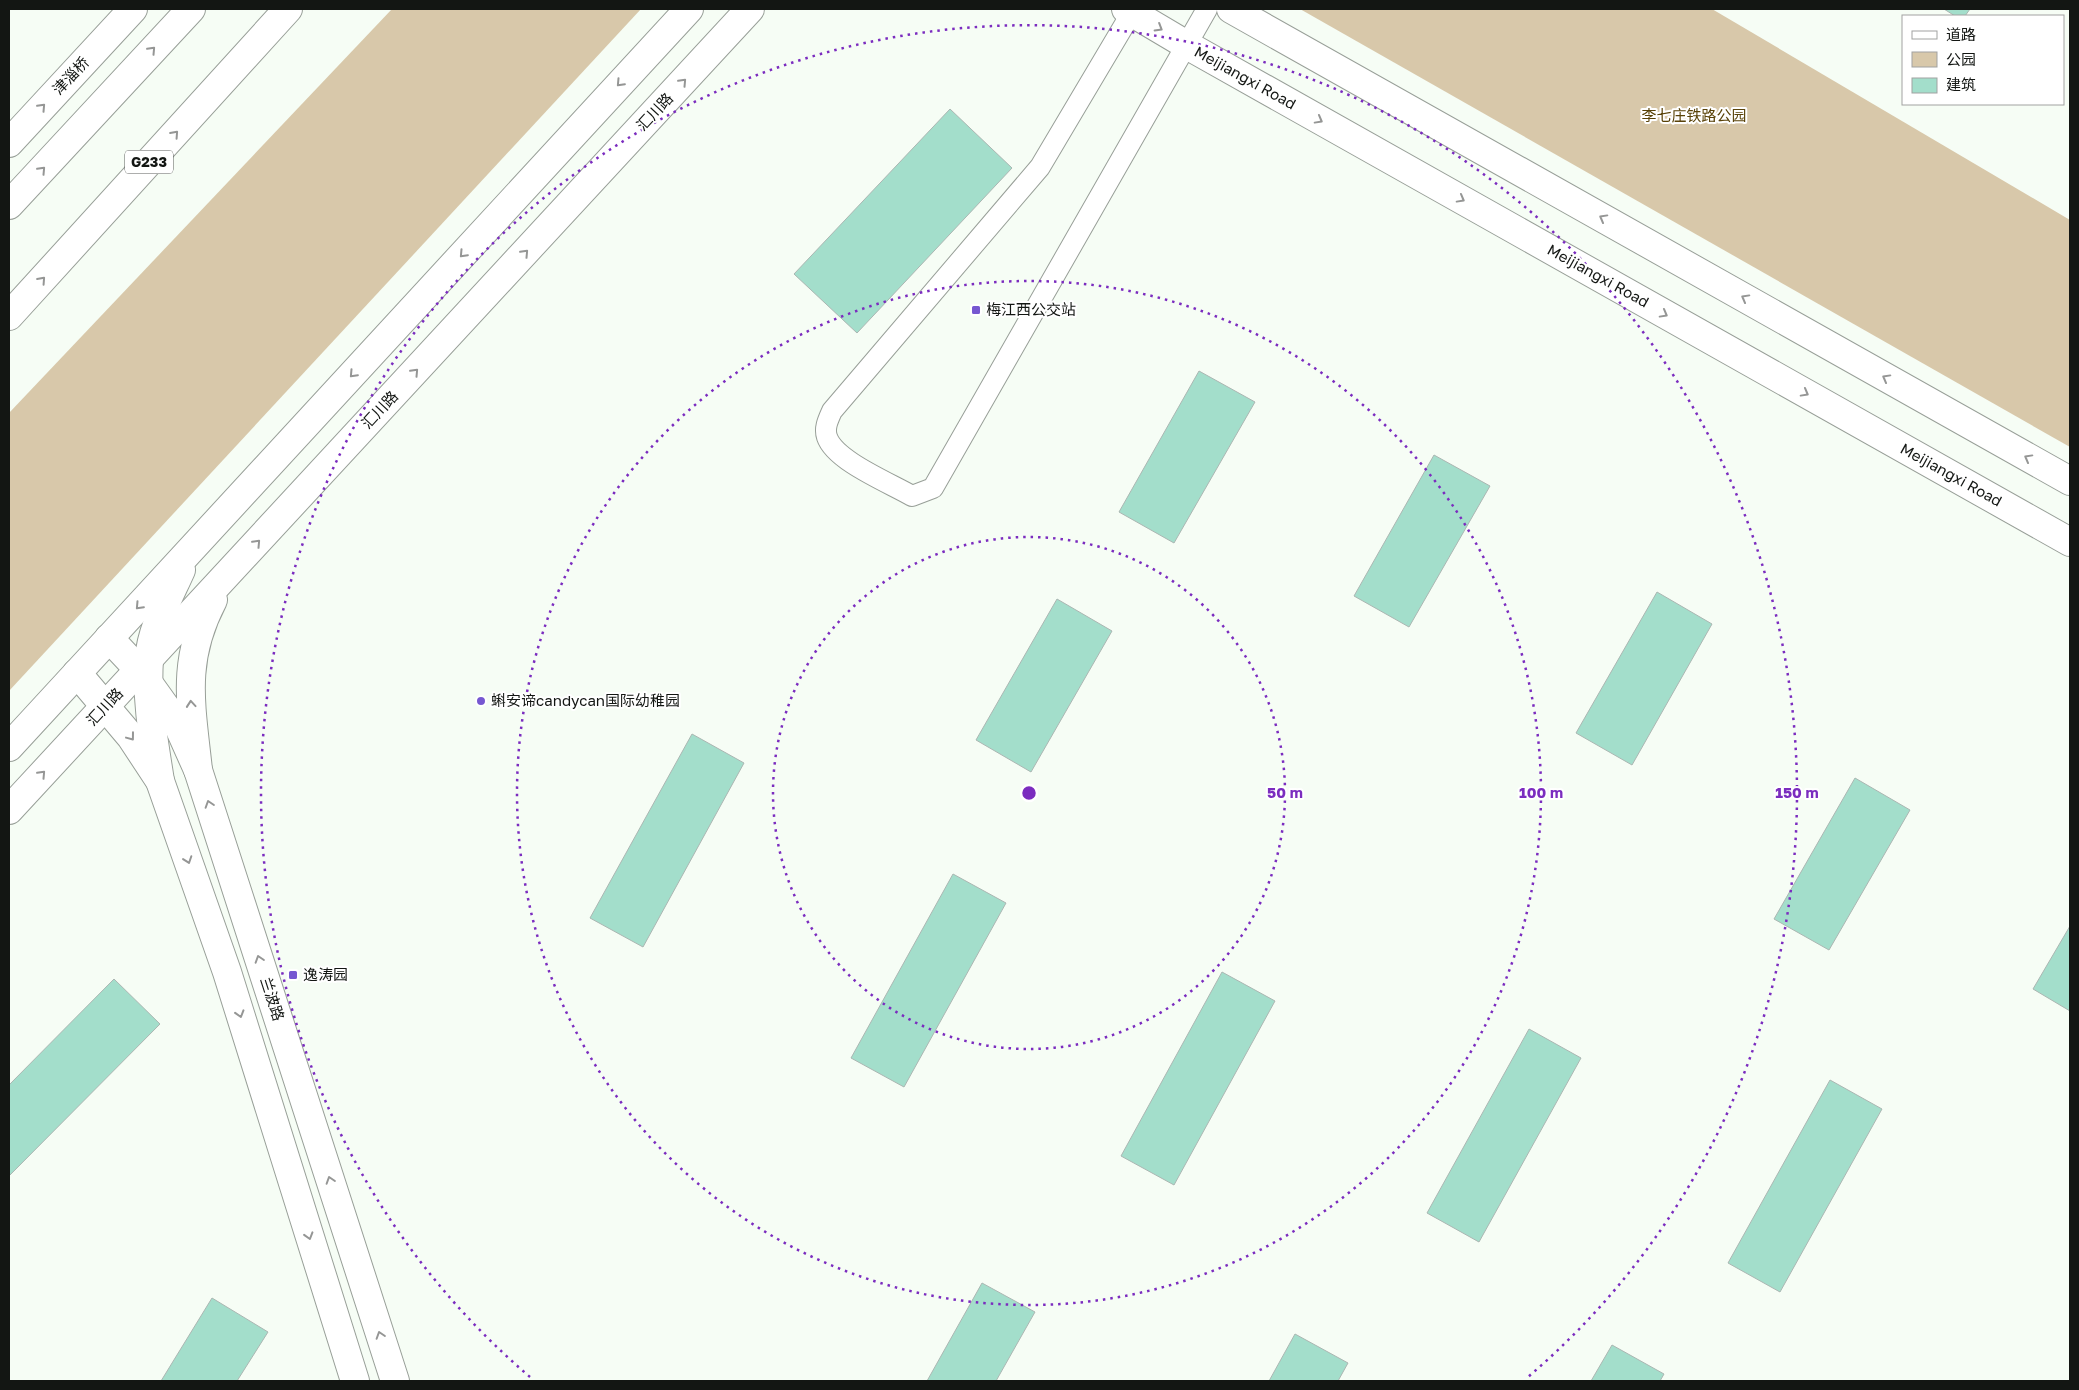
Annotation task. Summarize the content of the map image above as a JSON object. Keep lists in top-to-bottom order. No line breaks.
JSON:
{"streets":{"main road":["津淄桥","Meijiangxi Road","汇川路","G233","兰波路"]},"crossings":[["汇川路","兰波路"]],"parks":["李七庄铁路公园"],"places":{"transit":["梅江西公交站","逸涛园"],"other":["蝌安谛candycan国际幼稚园"]},"legend":["道路","公园","建筑"],"rings":["50 m","100 m","150 m"]}
